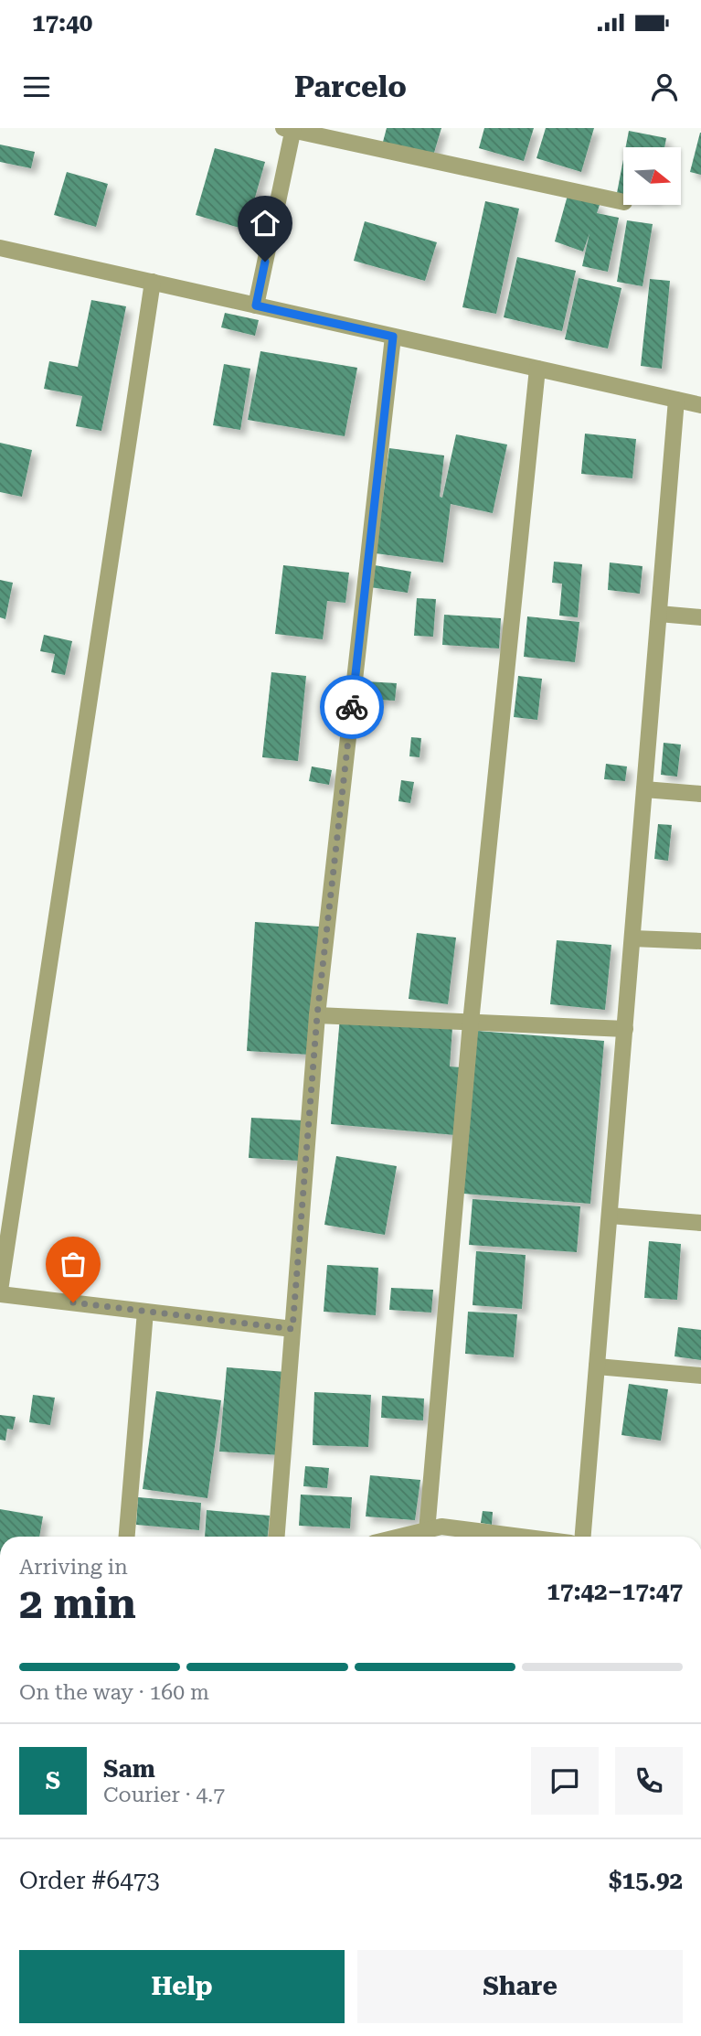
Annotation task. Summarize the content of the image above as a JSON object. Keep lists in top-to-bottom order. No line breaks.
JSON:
{"north":"right","page":{"status":"17:40","header":"Parcelo","heading":["2 min","Arriving in","17:42–17:47"],"panel":["Sam","Courier · 4.7","Order #6473","$15.92"],"bar":"On the way · 160 m","round":"S","buttons":["Help","Share"]}}
